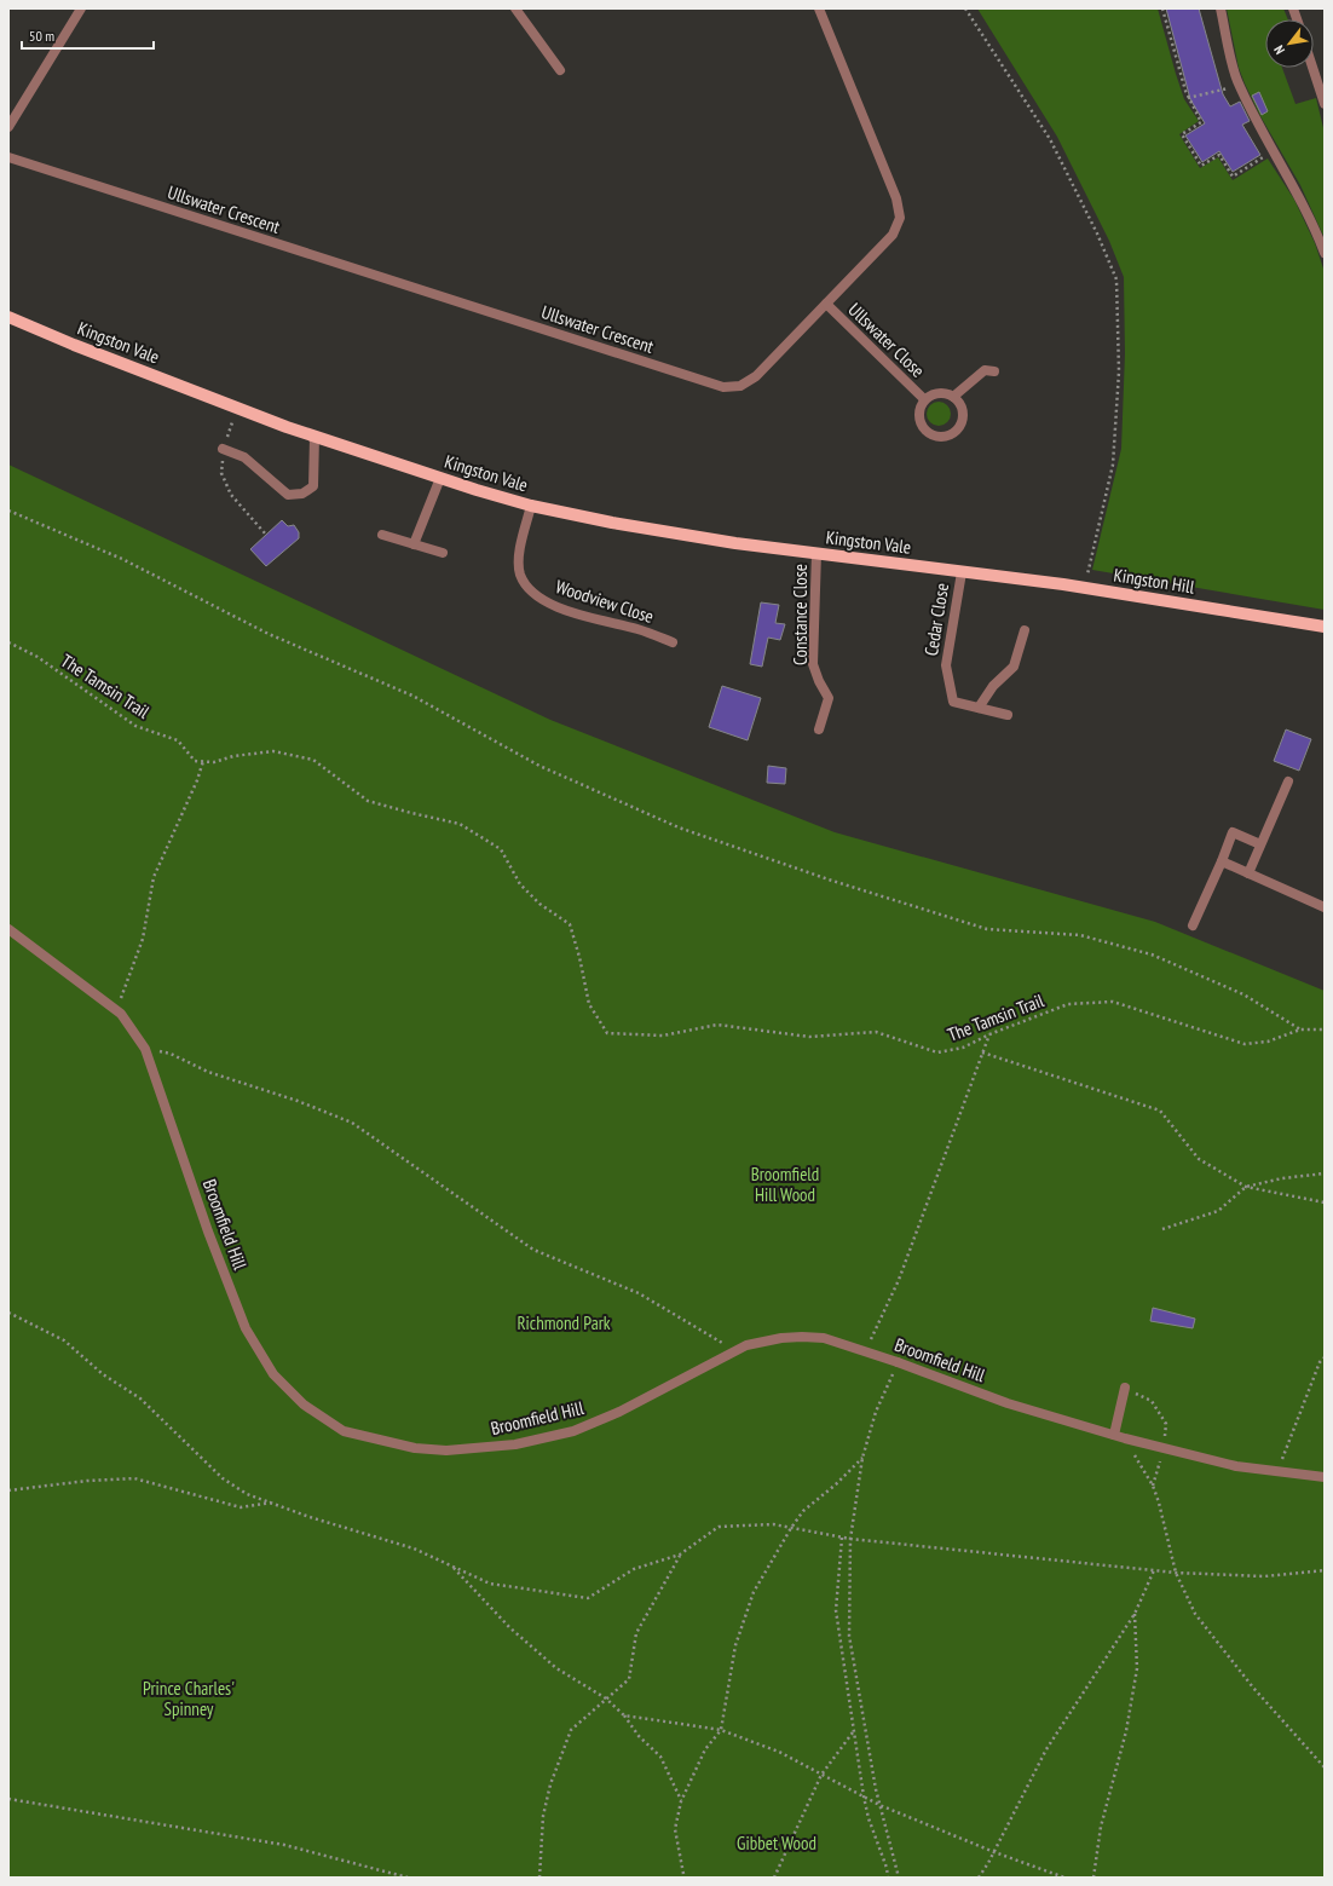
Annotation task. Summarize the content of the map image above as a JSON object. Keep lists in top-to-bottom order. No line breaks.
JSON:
{"streets":{"main road":["Kingston Vale","Kingston Hill"],"street":["Ullswater Crescent","Ullswater Close","Woodview Close","Constance Close","Cedar Close","Broomfield Hill"],"path":["The Tamsin Trail"]},"crossings":[["Ullswater Crescent","Ullswater Close"],["Kingston Vale","Kingston Hill"],["Kingston Vale","Woodview Close"],["Kingston Vale","Constance Close"],["Kingston Vale","Cedar Close"]],"parks":["Broomfield Hill Wood","Richmond Park","Prince Charles' Spinney","Gibbet Wood"],"scale_bar":"50 m","north":"bottom left"}
